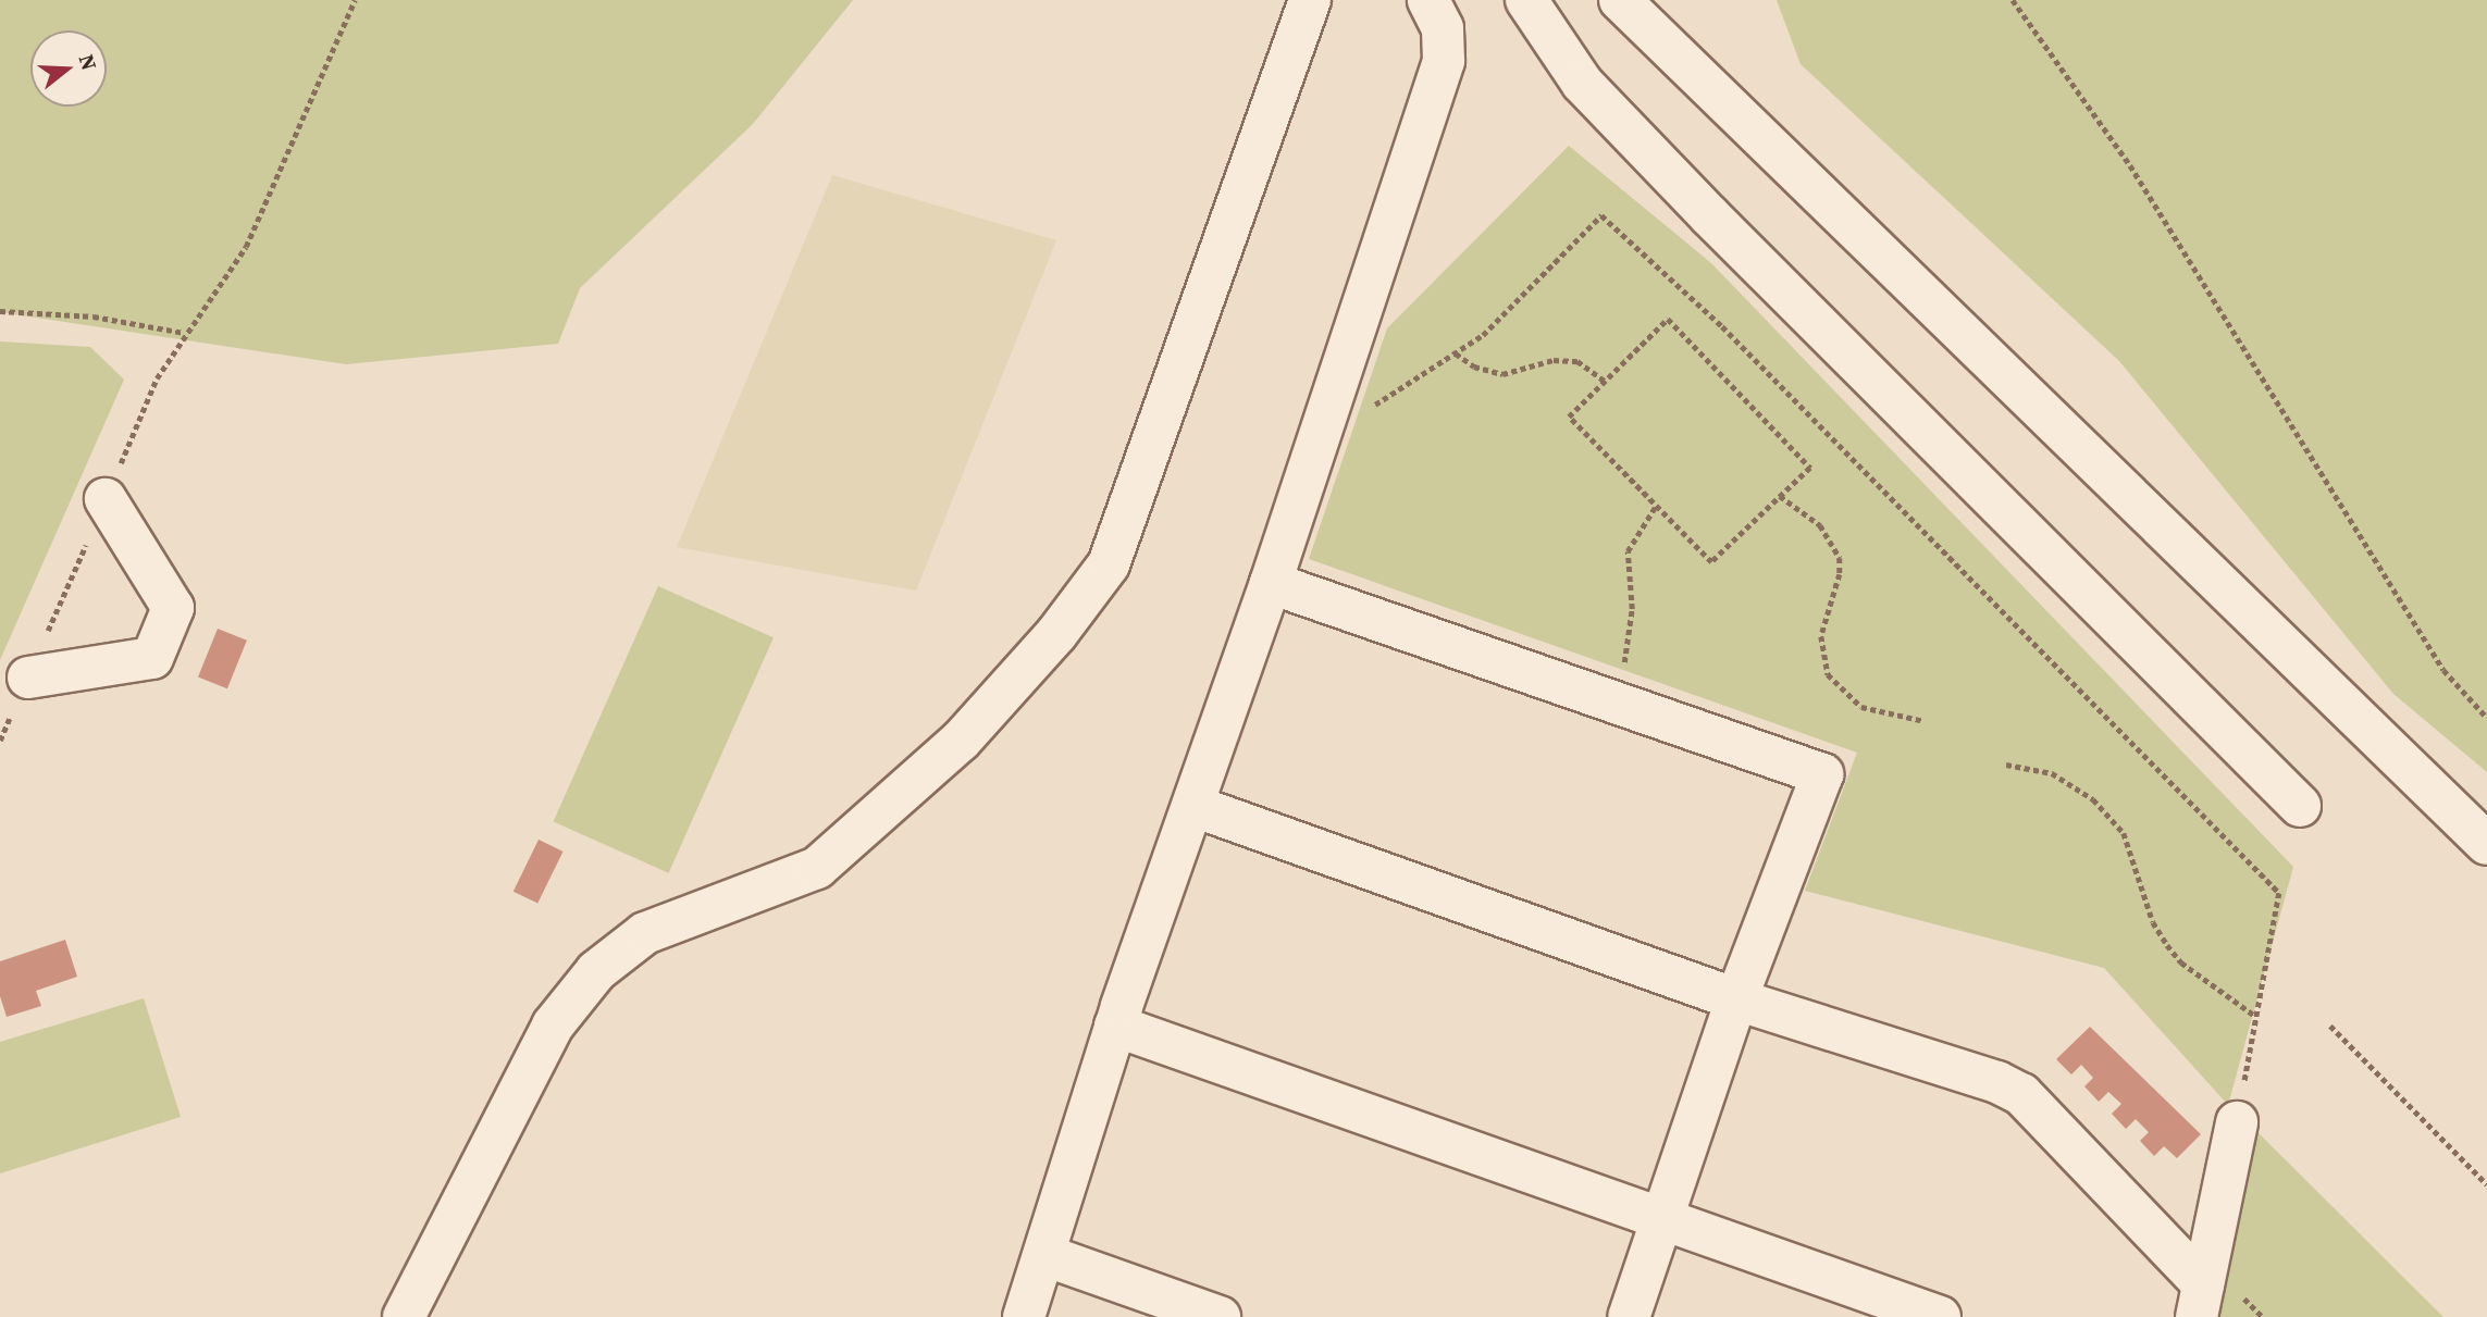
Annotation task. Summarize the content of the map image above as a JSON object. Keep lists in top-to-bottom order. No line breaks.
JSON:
{"north":"right"}
